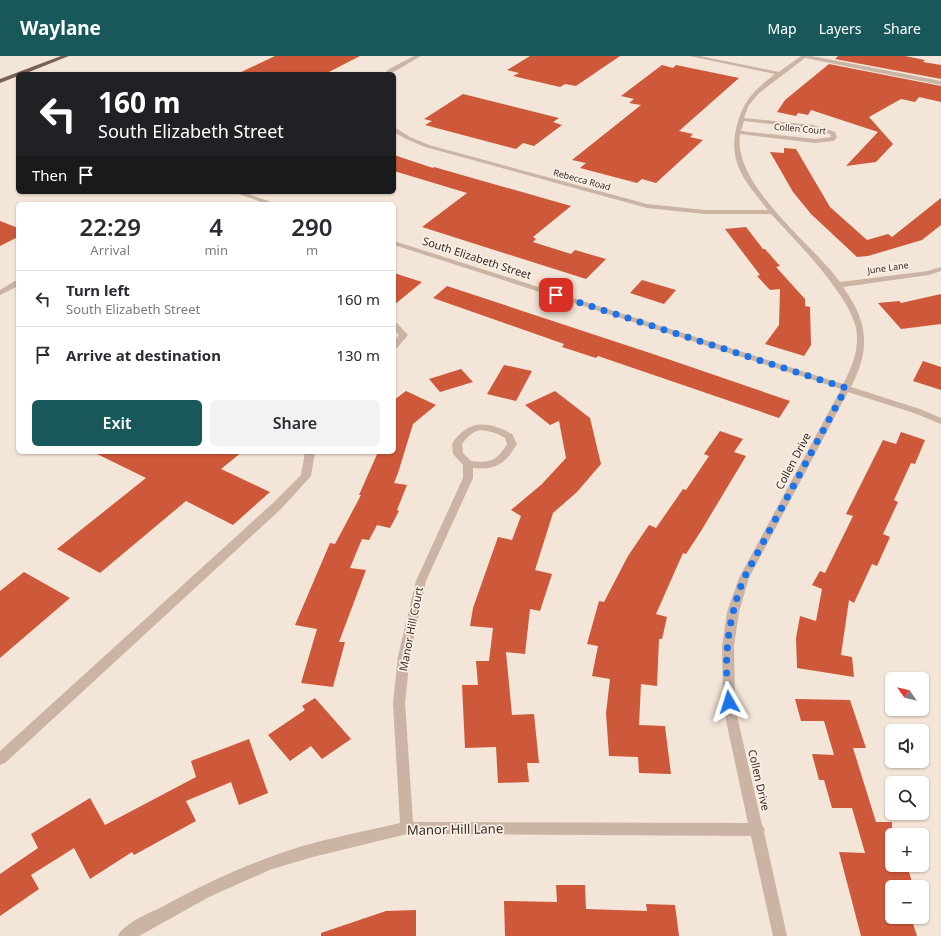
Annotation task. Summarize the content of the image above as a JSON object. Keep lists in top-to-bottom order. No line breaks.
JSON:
{"streets":{"street":["Collen Court","Rebecca Road","South Elizabeth Street","June Lane","Collen Drive","Manor Hill Court","Manor Hill Lane"]},"crossings":[["Collen Court","Collen Drive"],["Rebecca Road","Collen Drive"],["South Elizabeth Street","Collen Drive"],["June Lane","Collen Drive"],["Collen Drive","Manor Hill Lane"],["Manor Hill Court","Manor Hill Lane"]],"north":"top left","page":{"header":"Waylane","nav":["Map","Layers","Share"],"turn":["160 m","South Elizabeth Street"],"then":"Then","eta":["22:29","Arrival","4","min","290","m"],"list":[{"name":"Turn left","note":"South Elizabeth Street","value":"160 m"},{"name":"Arrive at destination","value":"130 m"}],"buttons":["Exit","Share"],"map_buttons":["+","−"]}}
